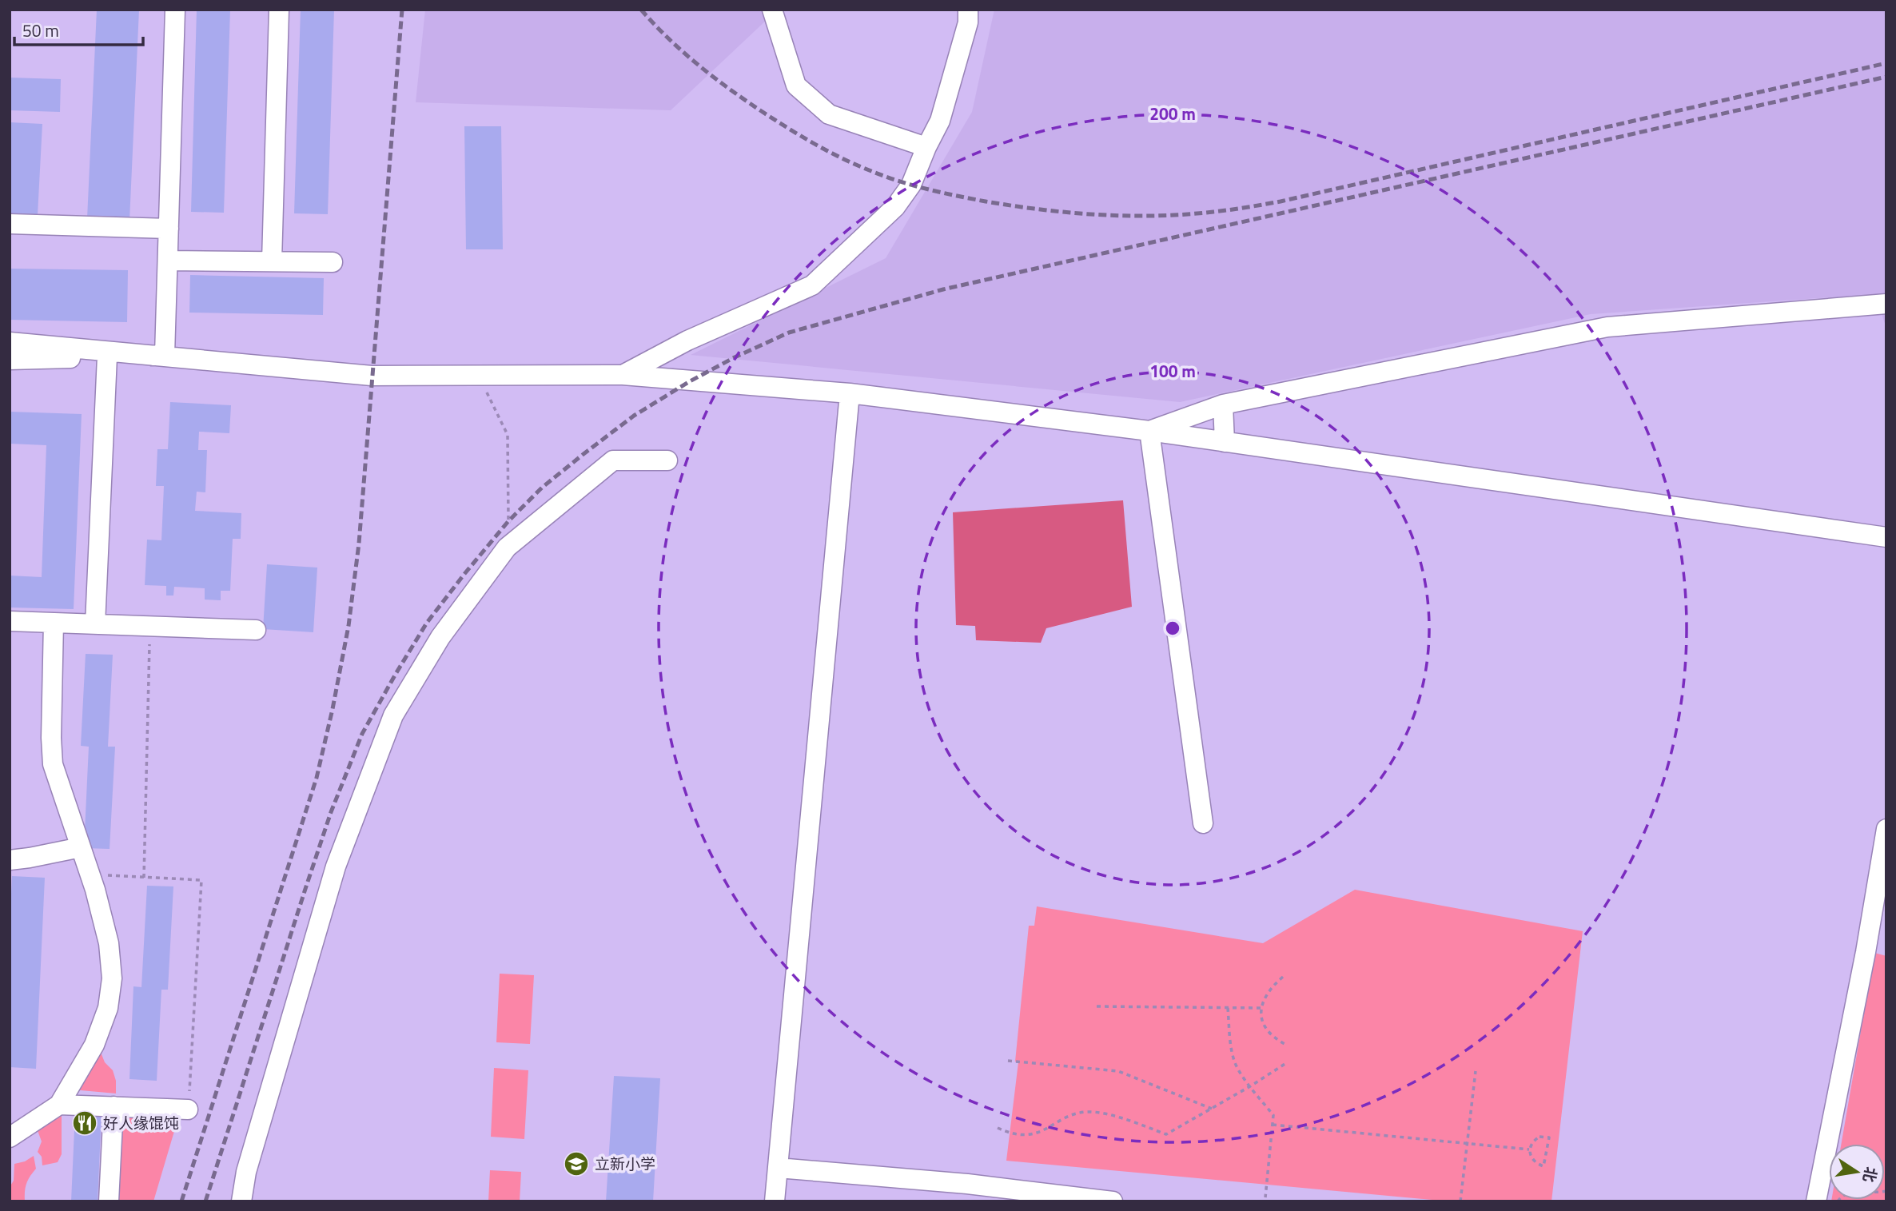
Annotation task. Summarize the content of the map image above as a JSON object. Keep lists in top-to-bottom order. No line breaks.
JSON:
{"places":{"restaurant":["好人缘馄饨"],"school or university":["立新小学"]},"scale_bar":"50 m","north":"right","rings":["200 m","100 m"]}
